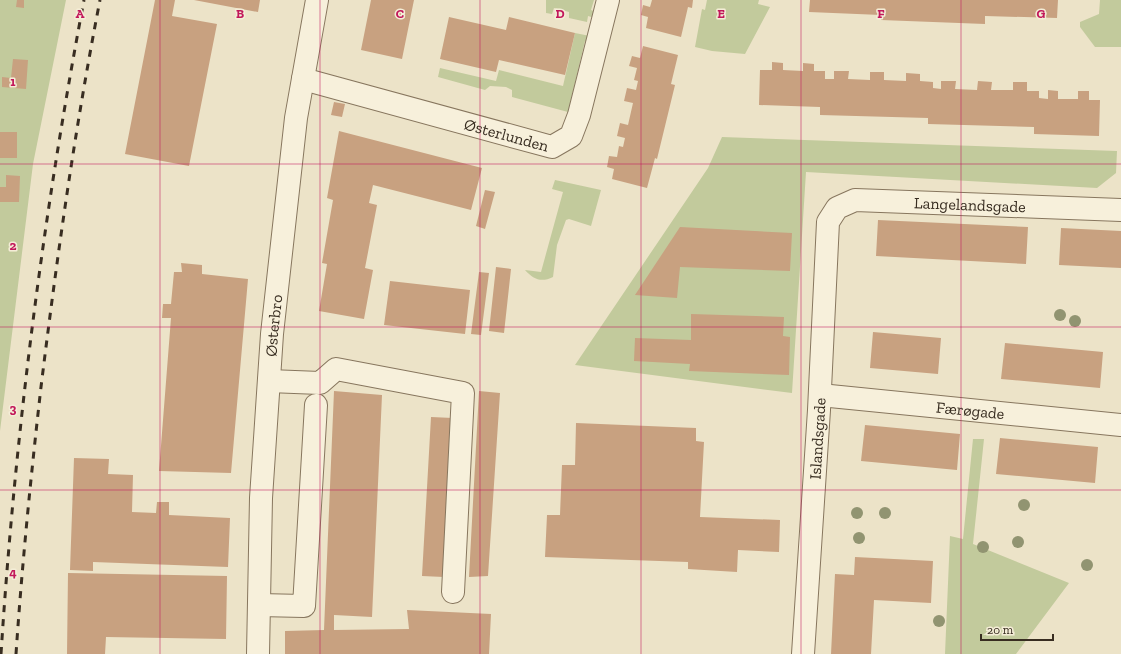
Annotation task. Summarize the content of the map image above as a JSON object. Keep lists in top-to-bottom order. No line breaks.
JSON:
{"streets":{"street":["Østerlunden","Langelandsgade","Østerbro","Færøgade","Islandsgade"]},"crossings":[["Østerlunden","Østerbro"],["Langelandsgade","Islandsgade"],["Færøgade","Islandsgade"]],"scale_bar":"20 m","grid":{"columns":["A","B","C","D","E","F","G"],"rows":["1","2","3","4"]}}
